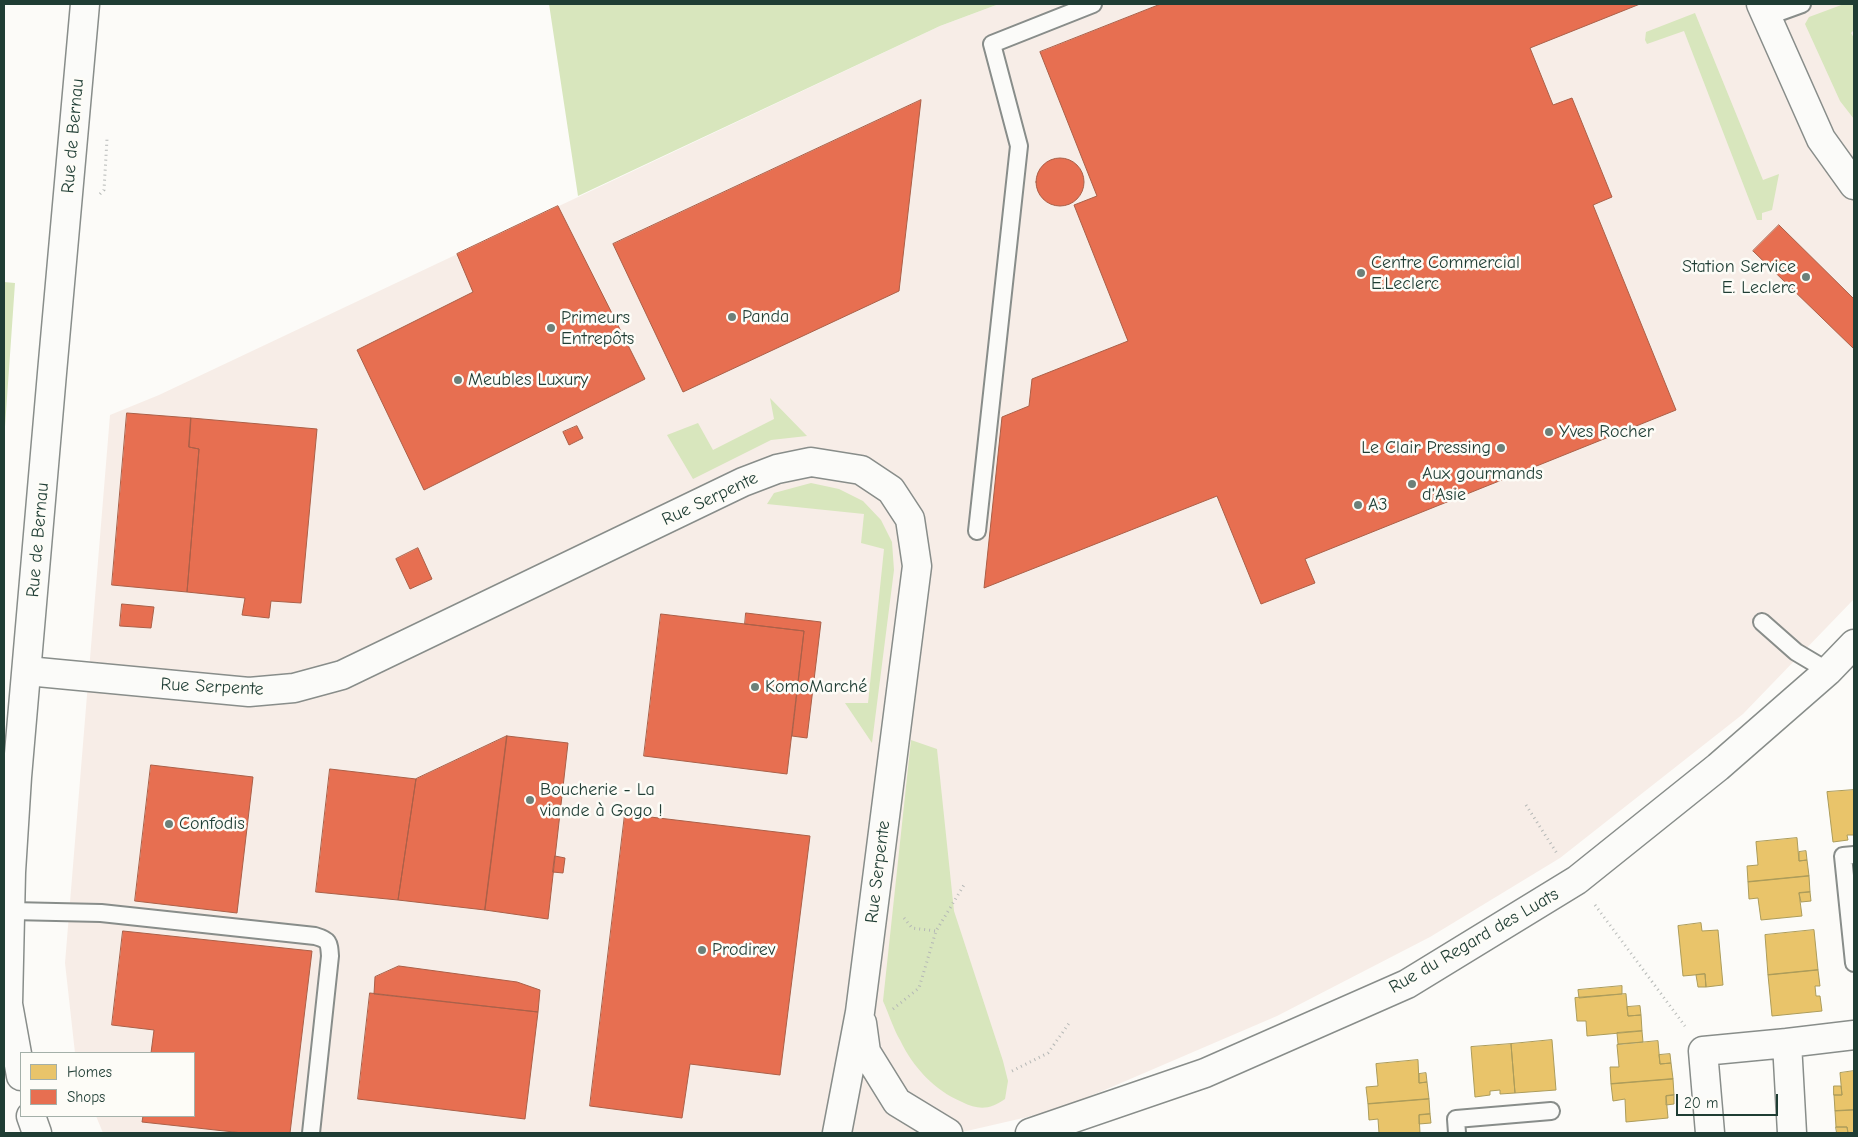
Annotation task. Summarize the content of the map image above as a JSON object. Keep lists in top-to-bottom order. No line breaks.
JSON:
{"streets":{"street":["Rue de Bernau","Rue Serpente","Rue du Regard des Luats"]},"crossings":[["Rue de Bernau","Rue Serpente"]],"places":["Centre Commercial E.Leclerc","Station Service E. Leclerc","Panda","Primeurs Entrepôts","Meubles Luxury","Yves Rocher","Le Clair Pressing","Aux gourmands d'Asie","A3","KomoMarché","Boucherie - La viande à Gogo !","Confodis","Prodirev"],"legend":["Homes","Shops"],"scale_bar":"20 m"}
